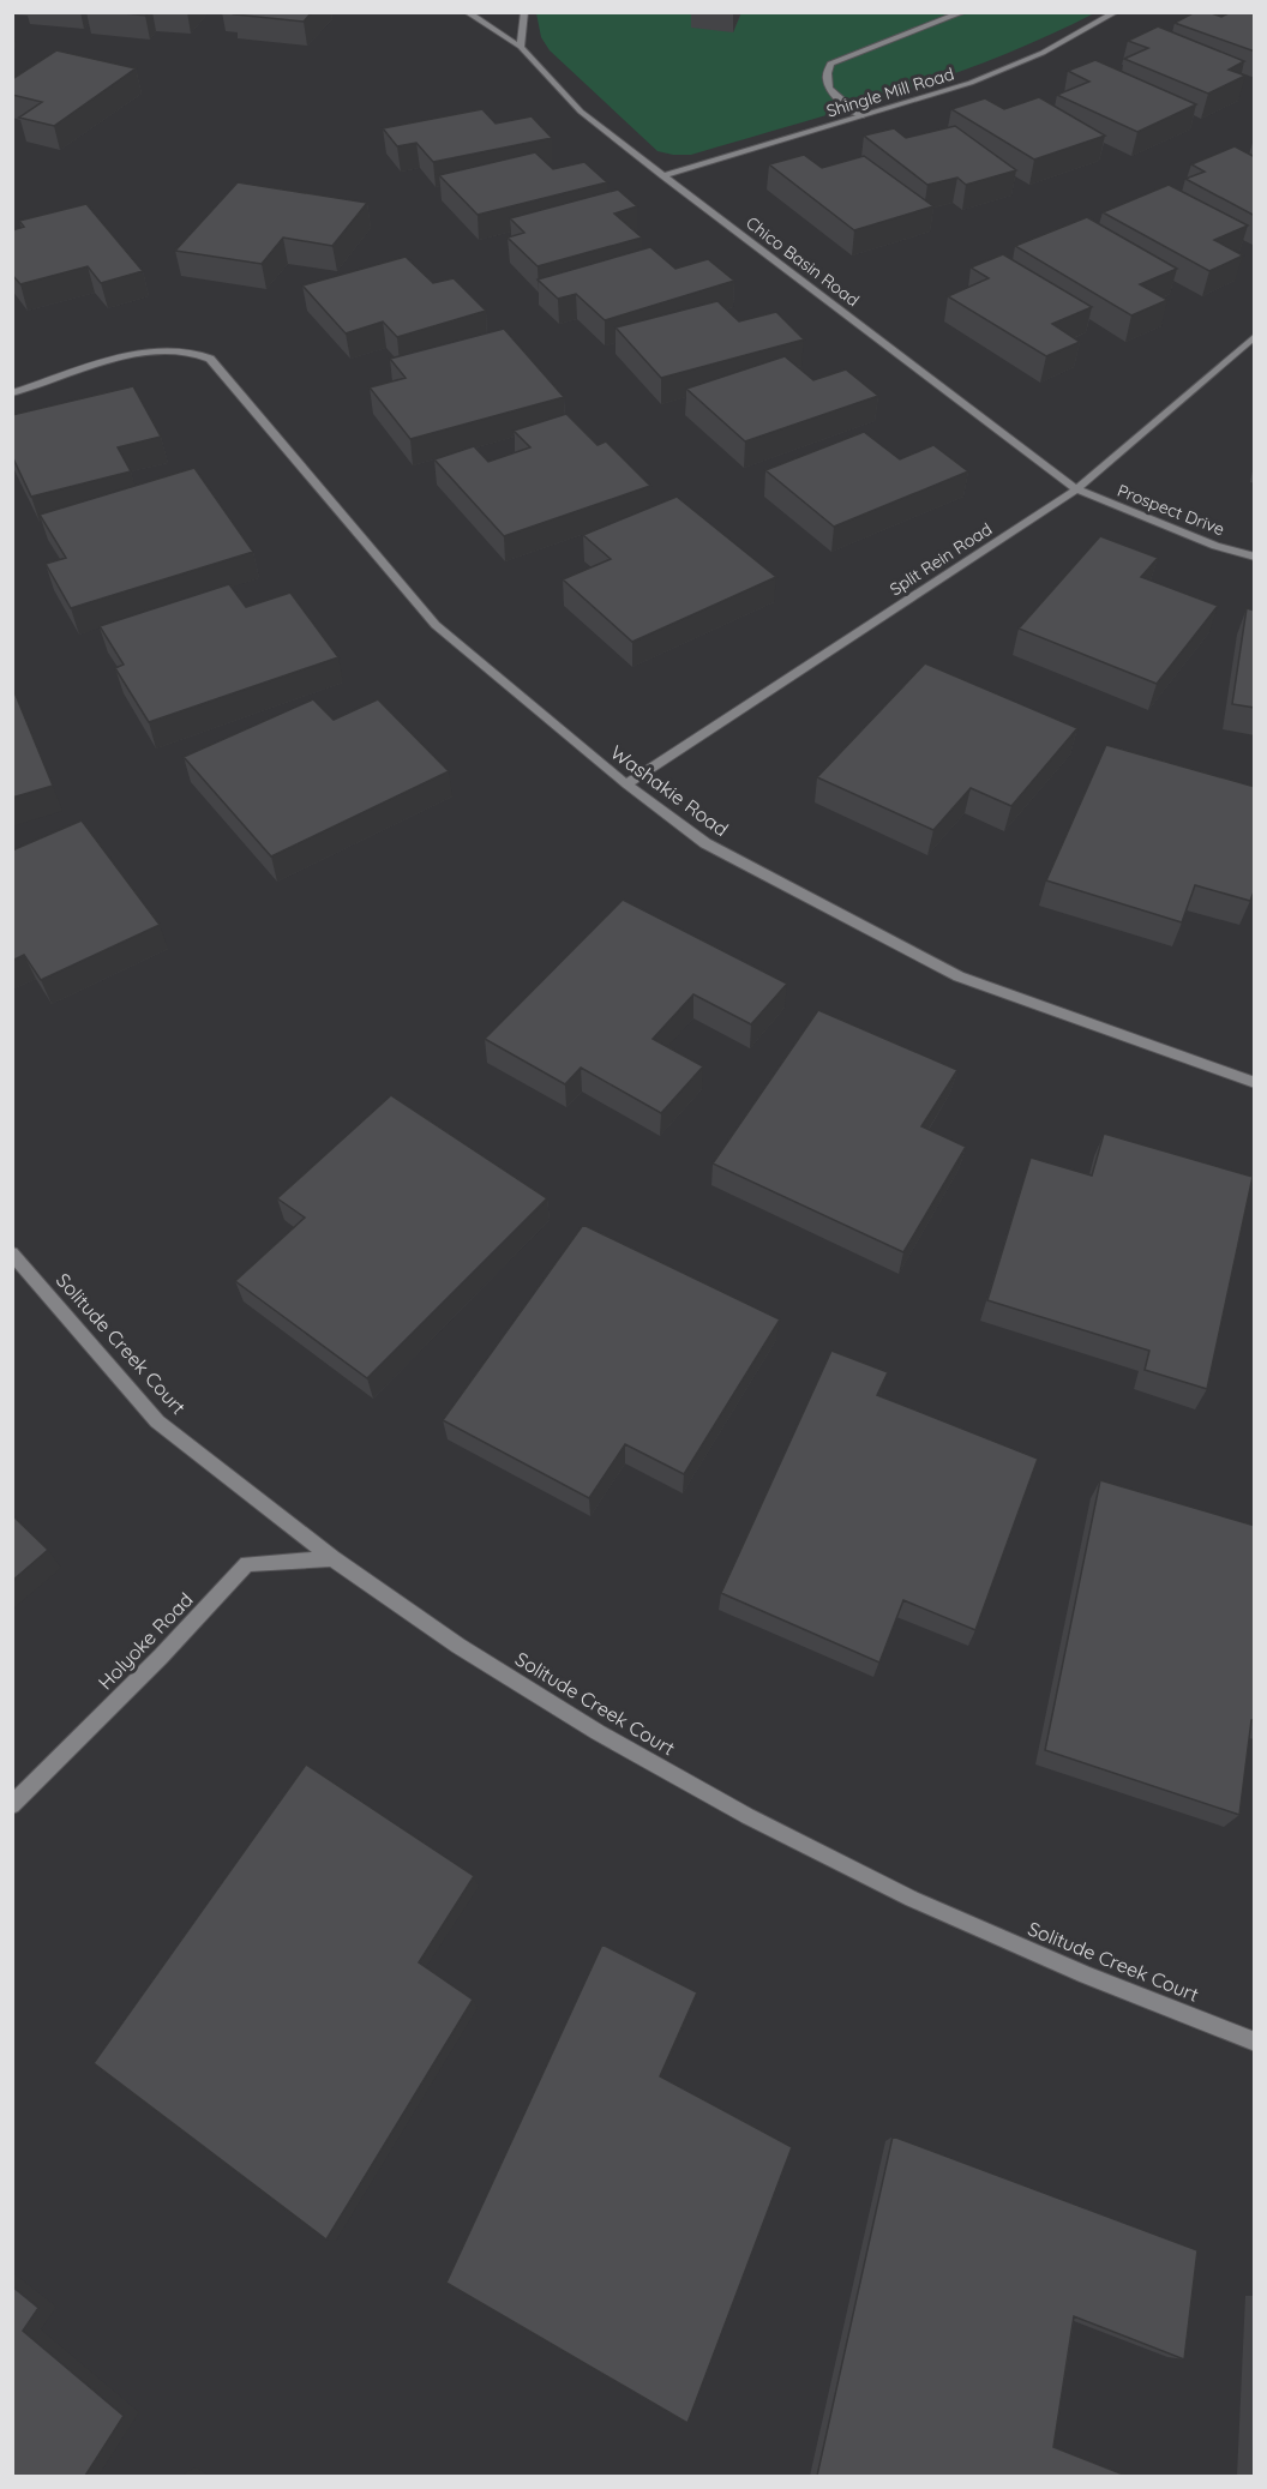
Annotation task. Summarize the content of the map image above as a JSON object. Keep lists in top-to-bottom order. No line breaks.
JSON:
{"streets":{"street":["Shingle Mill Road","Chico Basin Road","Prospect Drive","Split Rein Road","Washakie Road","Solitude Creek Court","Holyoke Road"]},"crossings":[["Shingle Mill Road","Chico Basin Road"],["Chico Basin Road","Prospect Drive"],["Chico Basin Road","Split Rein Road"],["Prospect Drive","Split Rein Road"],["Split Rein Road","Washakie Road"],["Solitude Creek Court","Holyoke Road"]]}
